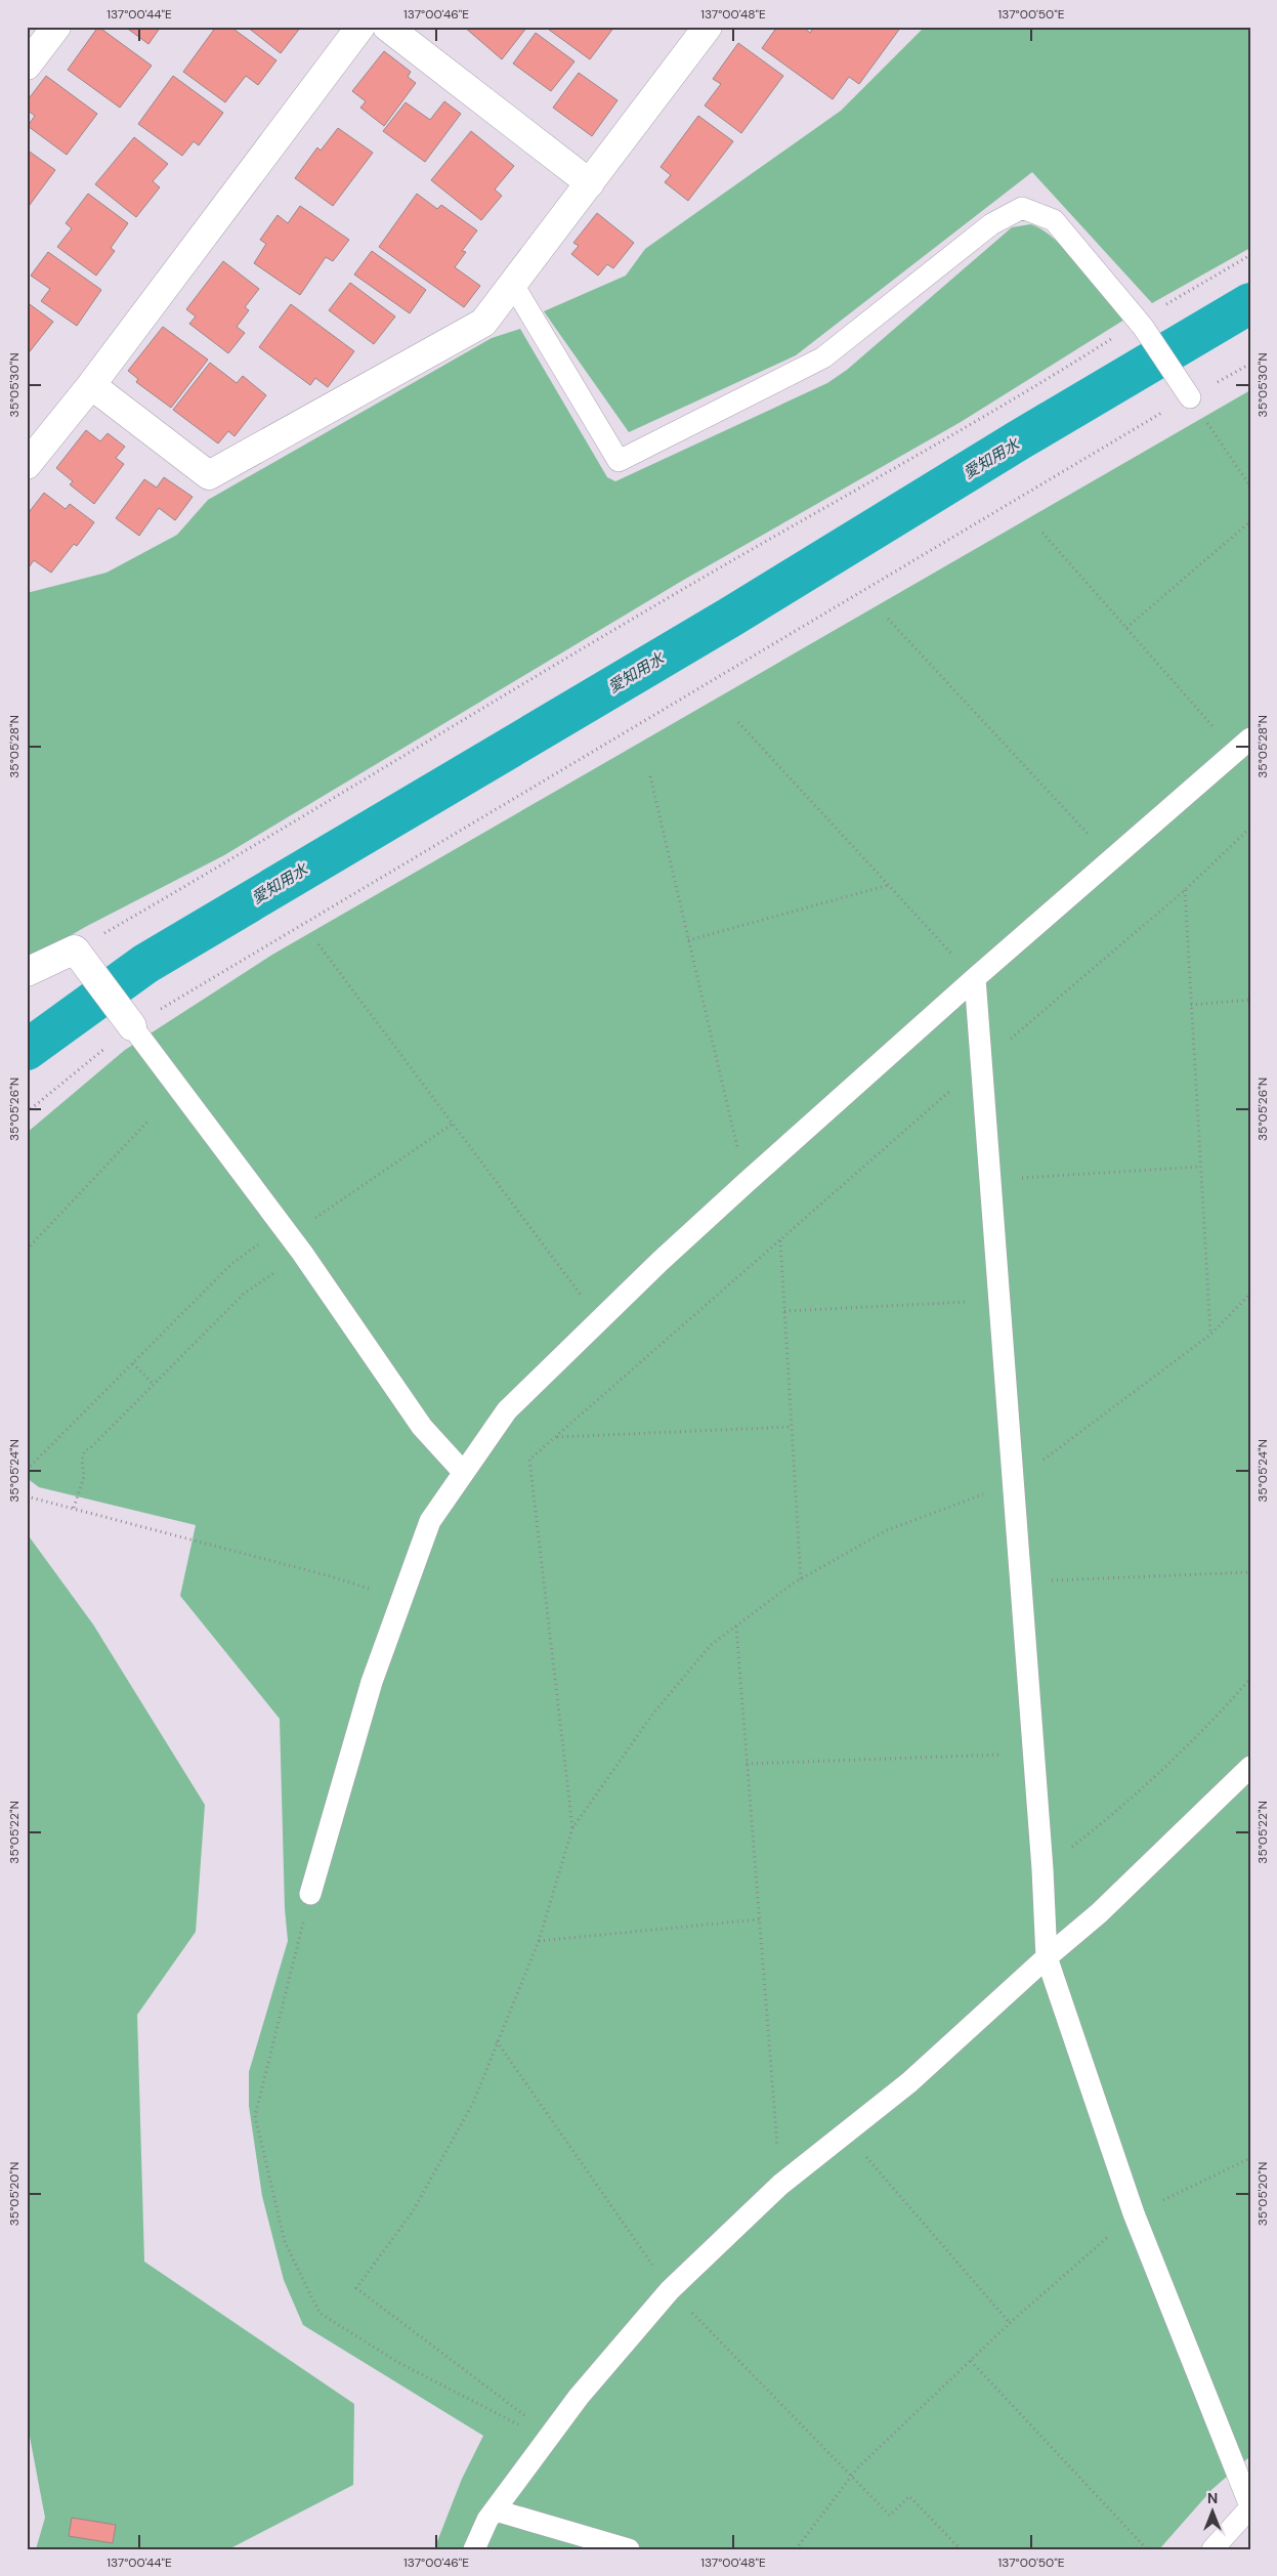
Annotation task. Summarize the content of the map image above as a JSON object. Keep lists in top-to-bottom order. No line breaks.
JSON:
{"water":["愛知用水"],"north":"top","coordinates":["137°00'44\"E","137°00'46\"E","137°00'48\"E","137°00'50\"E","35°05'30\"N","35°05'28\"N","35°05'26\"N","35°05'24\"N","35°05'22\"N","35°05'20\"N"]}
